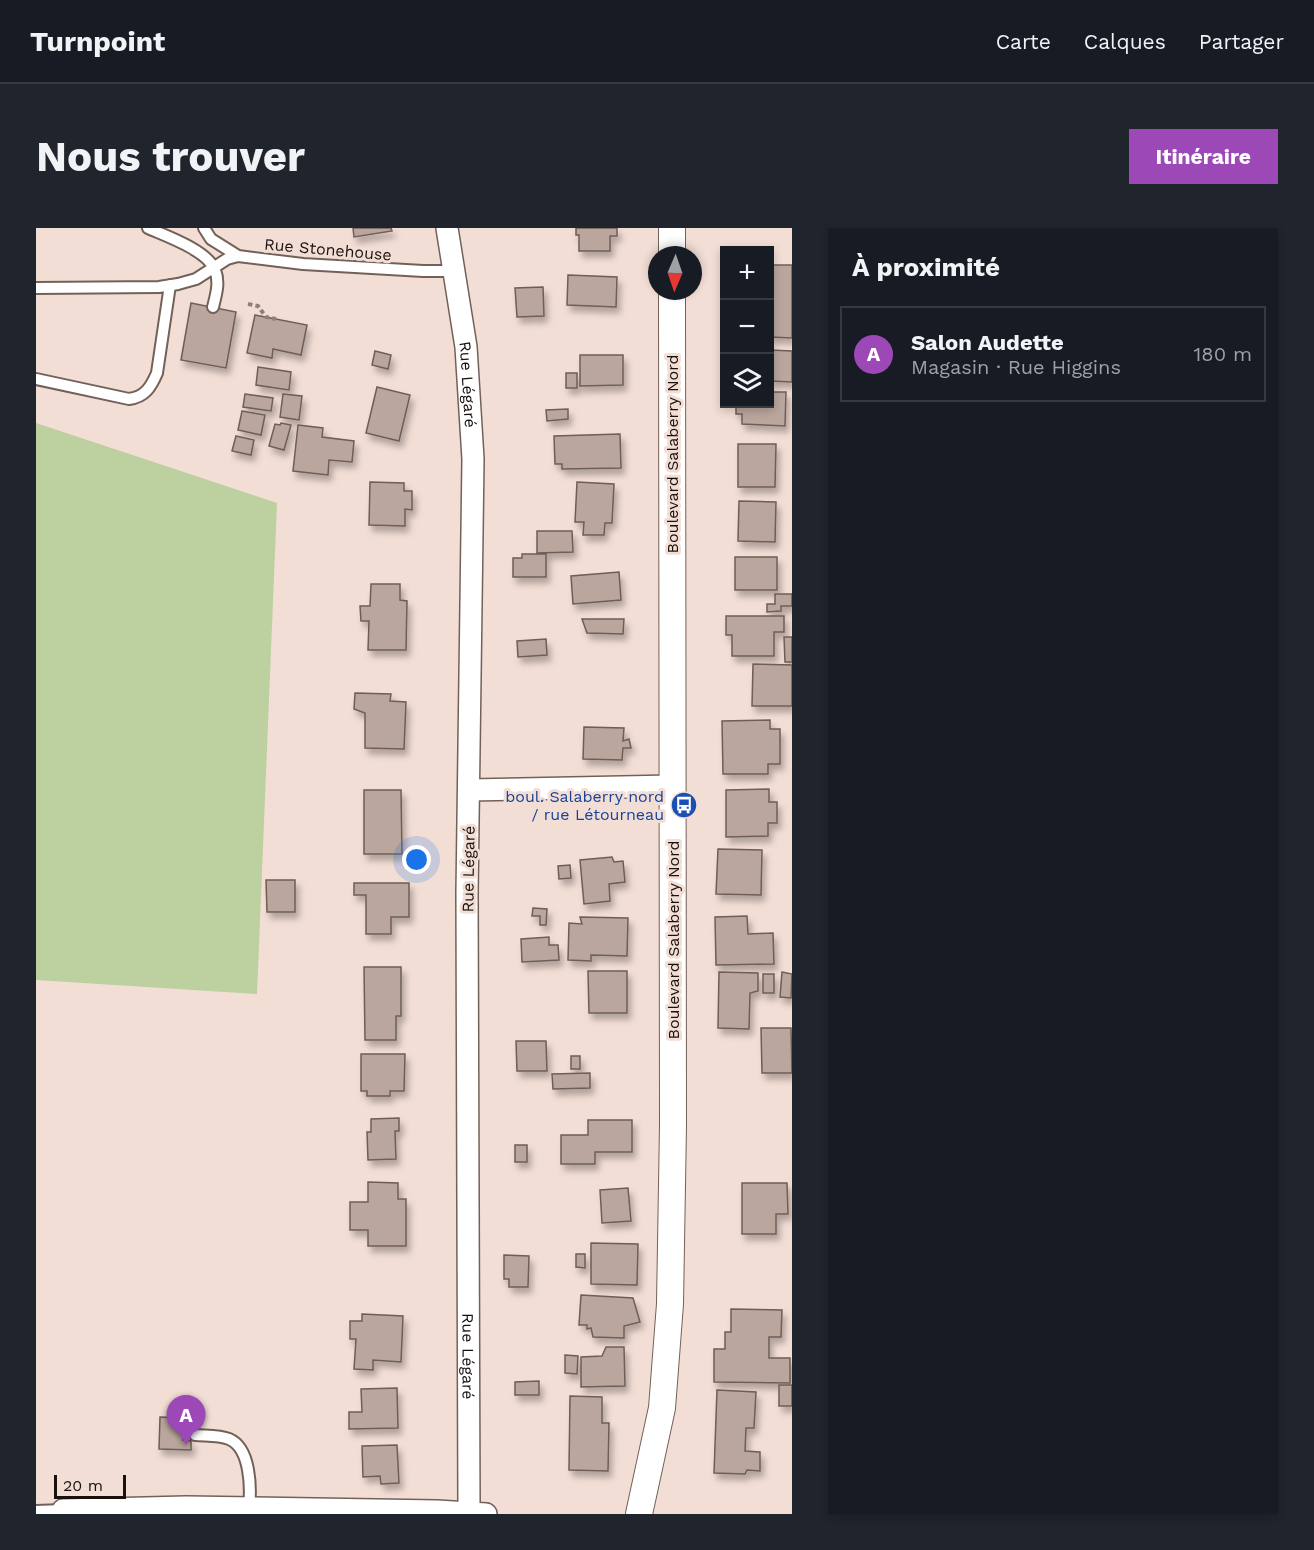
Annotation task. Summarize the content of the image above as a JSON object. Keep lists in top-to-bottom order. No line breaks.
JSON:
{"streets":{"street":["Rue Légaré","Boulevard Salaberry Nord"],"lane":["Rue Stonehouse"]},"crossings":[["Rue Stonehouse","Rue Légaré"]],"places":{"bus stop":["boul. Salaberry nord / rue Létourneau"]},"scale_bar":"20 m","north":"bottom","page":{"header":"Turnpoint","nav":["Carte","Calques","Partager"],"buttons":"Itinéraire","title":"Nous trouver","heading":"À proximité","map_buttons":["+","−"],"list":[{"mark":"A","name":"Salon Audette","note":"Magasin · Rue Higgins","value":"180 m"}],"pins":"A","scale":"20 m"}}
